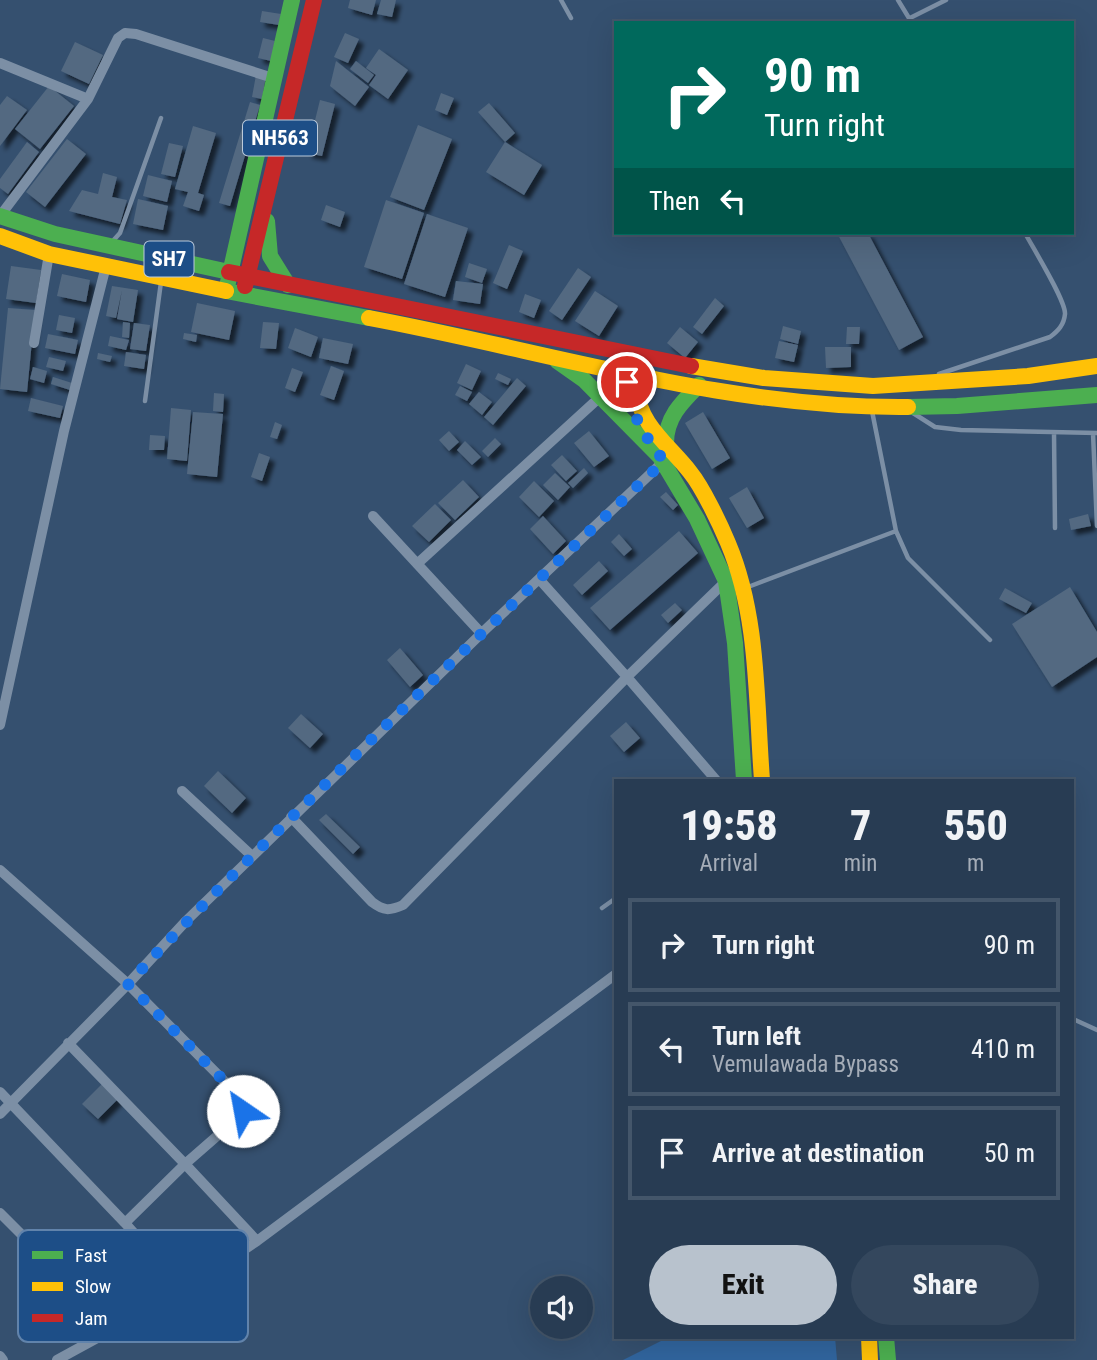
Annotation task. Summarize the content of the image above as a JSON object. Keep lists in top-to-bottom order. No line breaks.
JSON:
{"streets":{"main road":["NH563","SH7"]},"crossings":[["NH563","SH7"]],"legend":["Fast","Slow","Jam"],"page":{"turn":["90 m","Turn right"],"then":"Then","eta":["19:58","Arrival","7","min","550","m"],"list":[{"name":"Turn right","value":"90 m"},{"name":"Turn left","note":"Vemulawada Bypass","value":"410 m"},{"name":"Arrive at destination","value":"50 m"}],"buttons":["Exit","Share"]}}
